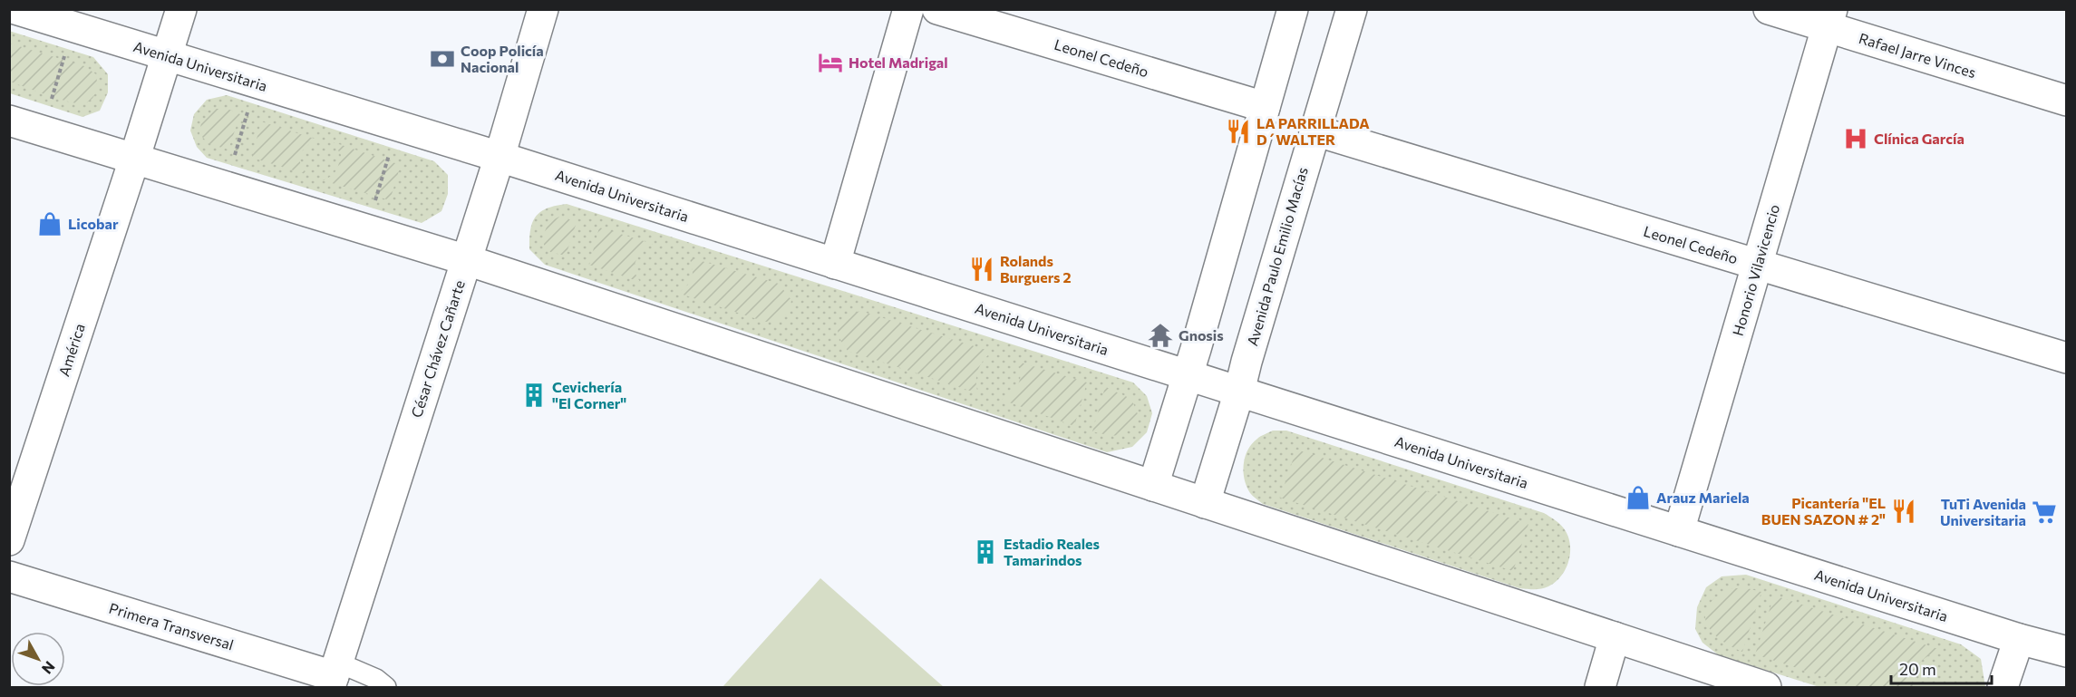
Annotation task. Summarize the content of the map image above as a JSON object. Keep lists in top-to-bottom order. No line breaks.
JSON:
{"streets":{"main road":["Rafael Jarre Vinces","Leonel Cedeño","Avenida Universitaria","Avenida Paulo Emilio Macías","Honorio Vilavicencio","César Chávez Cañarte","América","Primera Transversal"]},"crossings":[["Rafael Jarre Vinces","Honorio Vilavicencio"],["Leonel Cedeño","Avenida Paulo Emilio Macías"],["Leonel Cedeño","Honorio Vilavicencio"],["Avenida Universitaria","Avenida Paulo Emilio Macías"],["Avenida Universitaria","Honorio Vilavicencio"],["Avenida Universitaria","César Chávez Cañarte"],["Avenida Universitaria","América"],["César Chávez Cañarte","Primera Transversal"]],"places":{"bank":["Coop Policía Nacional"],"hotel":["Hotel Madrigal"],"restaurant":["LA PARRILLADA D´WALTER","Rolands Burguers 2","Picantería \"EL BUEN SAZON # 2\""],"hospital":["Clínica García"],"shop":["Licobar","Arauz Mariela"],"temple":["Gnosis"],"building":["Cevichería \"El Corner\"","Estadio Reales Tamarindos"],"supermarket":["TuTi Avenida Universitaria"]},"scale_bar":"20 m","north":"bottom right"}
